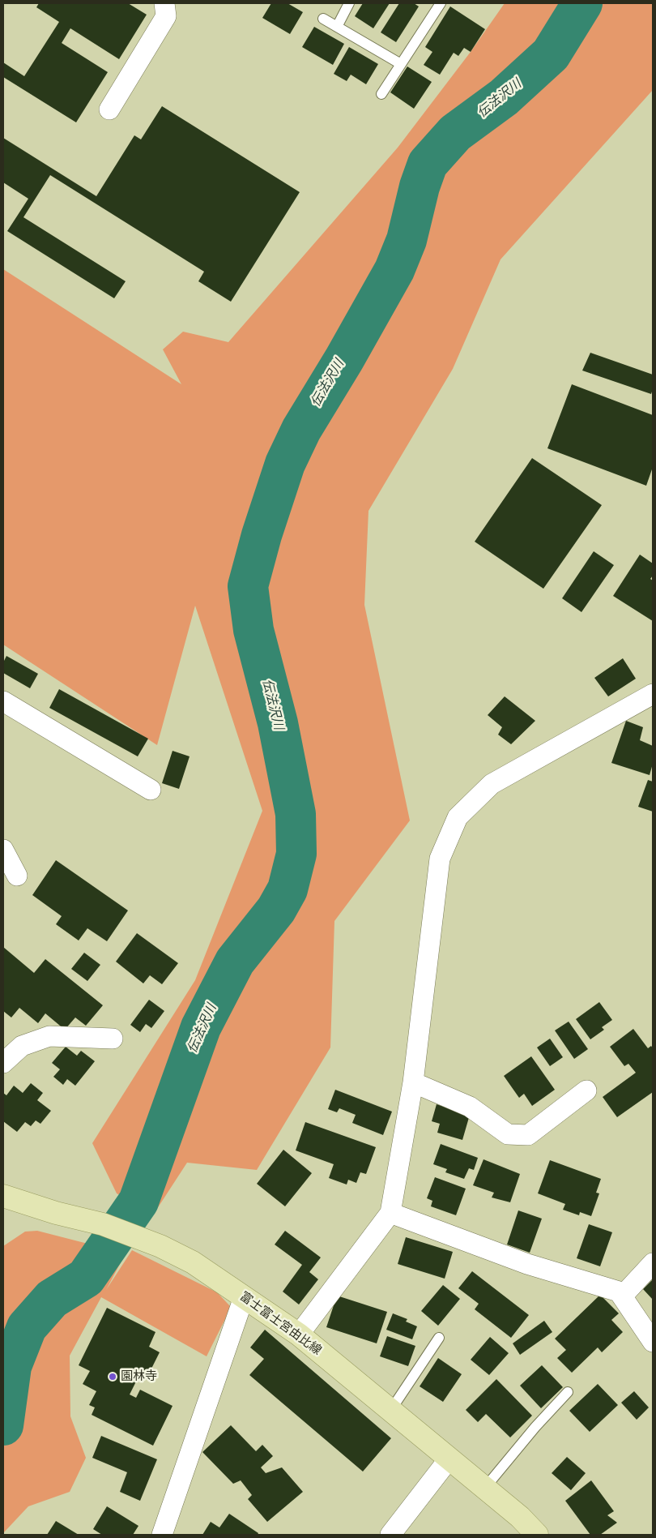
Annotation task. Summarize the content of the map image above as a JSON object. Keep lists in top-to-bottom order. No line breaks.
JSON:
{"streets":{"main road":["富士富士宮由比線"]},"water":["伝法沢川"],"places":["園林寺"]}
